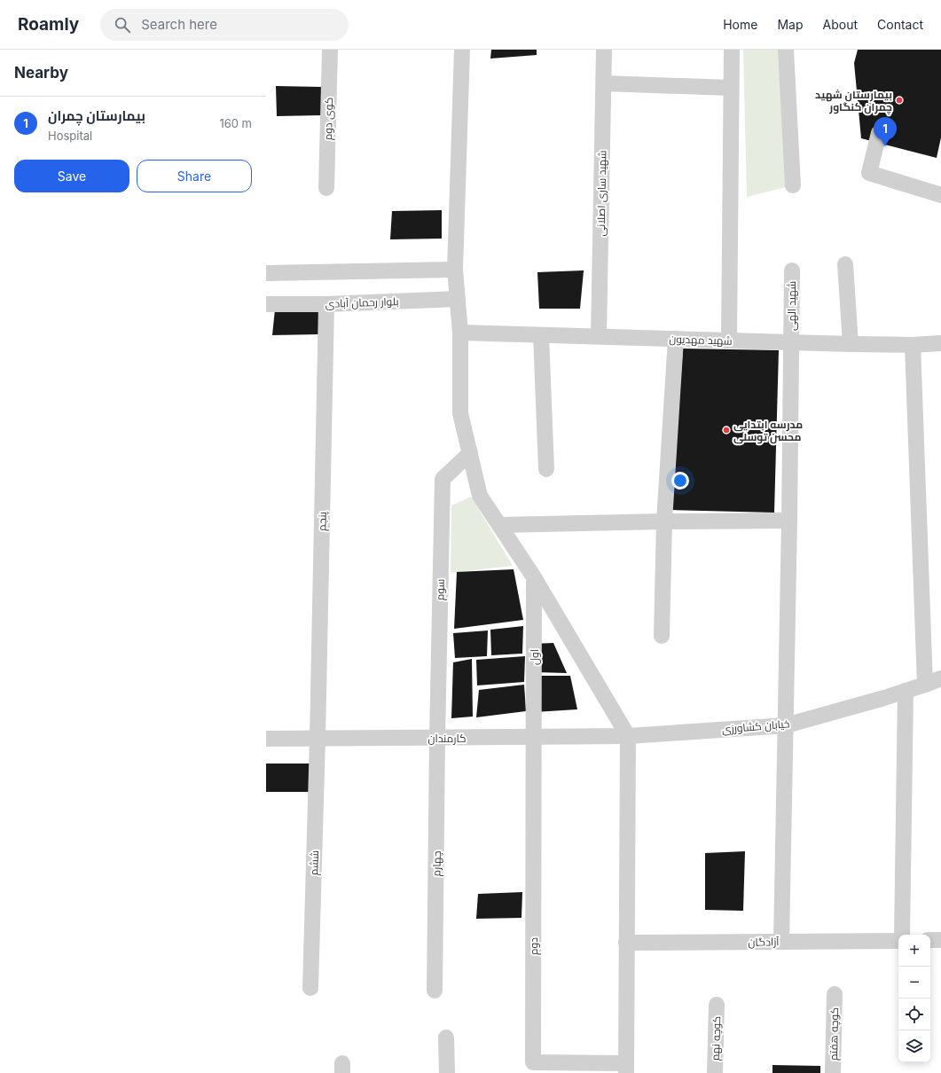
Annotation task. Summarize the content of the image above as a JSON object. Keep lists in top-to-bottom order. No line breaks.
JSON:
{"streets":{"street":["کوی دوم","شهید ساری اصلانی","بلوار رحمان آبادی","شهید الهی","شهید مهدیون","پنجم","سوم","اول","خیابان کشاورزی","کارمندان","ششم","چهارم","آزادگان","دوم","کوچه هفتم","کوچه نهم"]},"crossings":[["شهید ساری اصلانی","شهید مهدیون"],["بلوار رحمان آبادی","پنجم"],["شهید الهی","شهید مهدیون"],["شهید الهی","خیابان کشاورزی"],["شهید الهی","آزادگان"],["پنجم","کارمندان"],["پنجم","ششم"],["سوم","کارمندان"],["سوم","چهارم"],["اول","کارمندان"],["اول","دوم"],["خیابان کشاورزی","کارمندان"],["کارمندان","ششم"],["کارمندان","چهارم"],["کارمندان","دوم"]],"places":["بیمارستان شهید چمران کنگاور","مدرسه ابتدایی محسن توسلی"],"page":{"header":"Roamly","search":"Search here","nav":["Home","Map","About","Contact"],"heading":"Nearby","list":[{"mark":"1","name":"بیمارستان چمران","note":"Hospital","value":"160 m"}],"pins":"1","buttons":["Save","Share"],"map_buttons":["+","−"]}}
